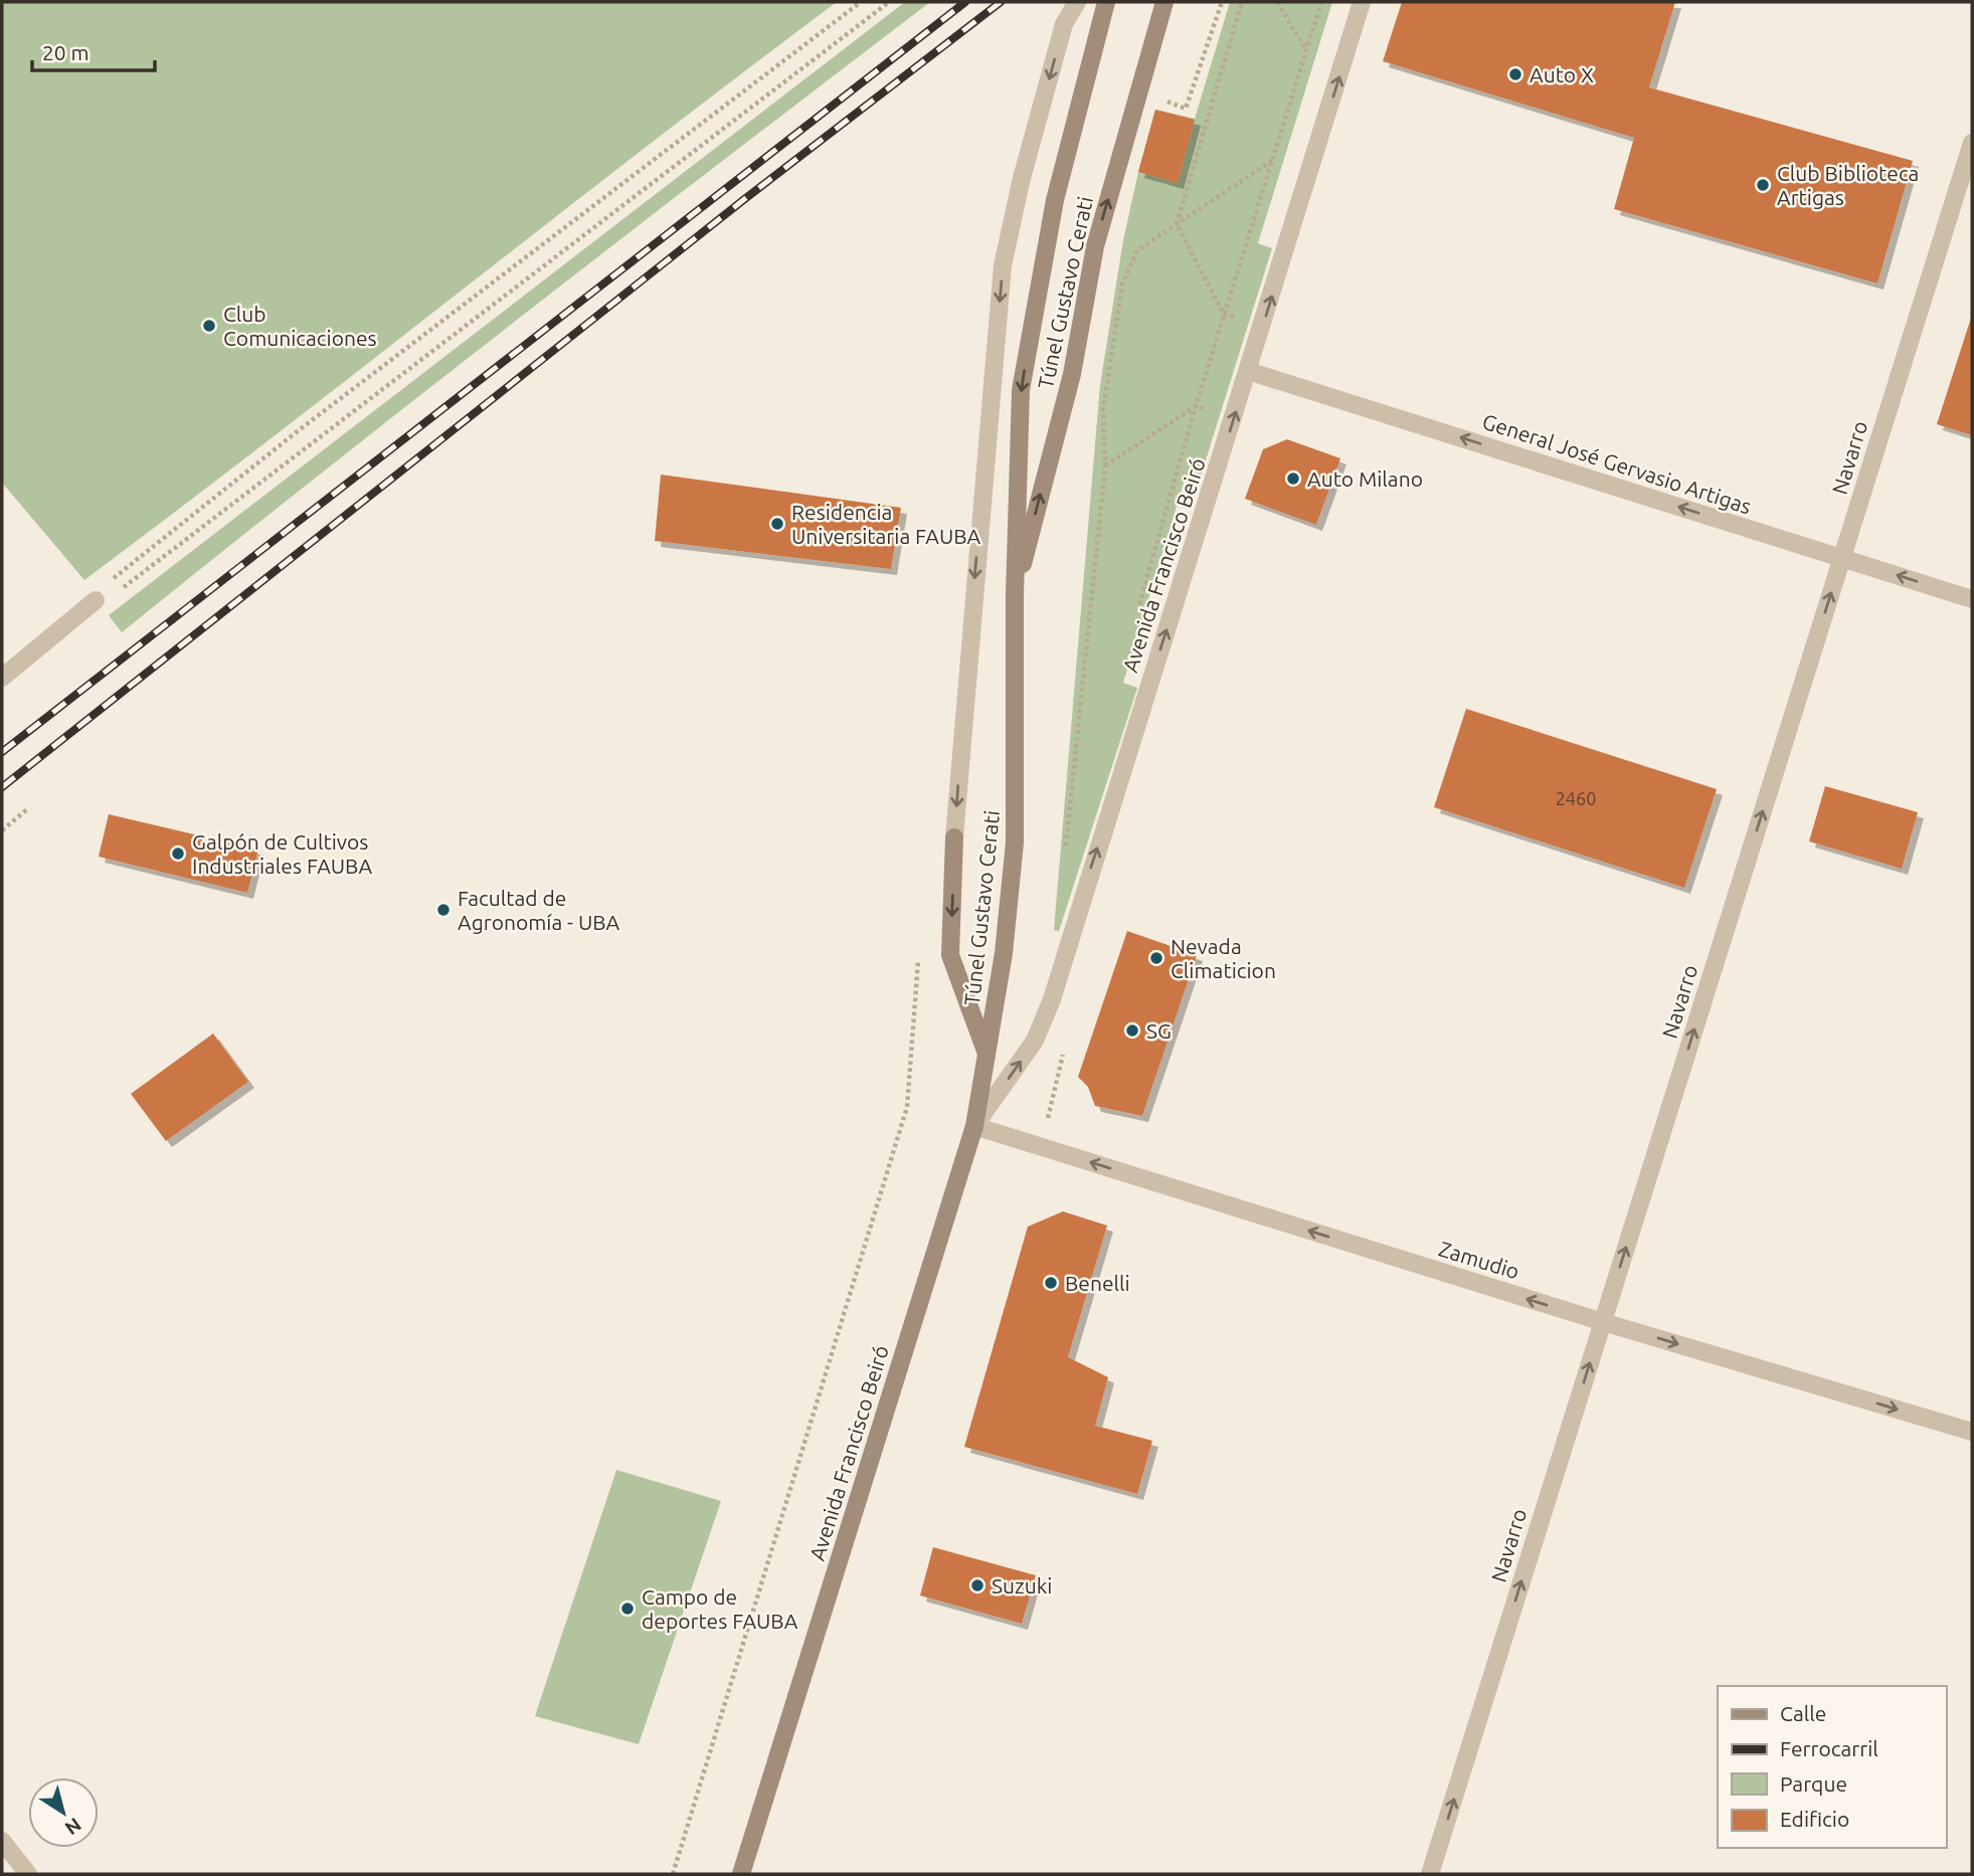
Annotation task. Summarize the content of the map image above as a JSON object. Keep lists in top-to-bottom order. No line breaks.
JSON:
{"streets":{"main road":["Túnel Gustavo Cerati","Avenida Francisco Beiró"],"street":["Navarro","General José Gervasio Artigas","Zamudio"]},"crossings":[["Túnel Gustavo Cerati","Avenida Francisco Beiró"],["Navarro","General José Gervasio Artigas"],["Navarro","Zamudio"],["General José Gervasio Artigas","Avenida Francisco Beiró"],["Avenida Francisco Beiró","Zamudio"]],"one_way":["Navarro","General José Gervasio Artigas","Avenida Francisco Beiró"],"places":["Auto X","Club Biblioteca Artigas","Club Comunicaciones","Auto Milano","Residencia Universitaria FAUBA","Galpón de Cultivos Industriales FAUBA","Facultad de Agronomía - UBA","Nevada Climaticion","SG","Benelli","Suzuki","Campo de deportes FAUBA"],"house_numbers":["2460"],"legend":["Calle","Ferrocarril","Parque","Edificio"],"scale_bar":"20 m","north":"bottom right"}
